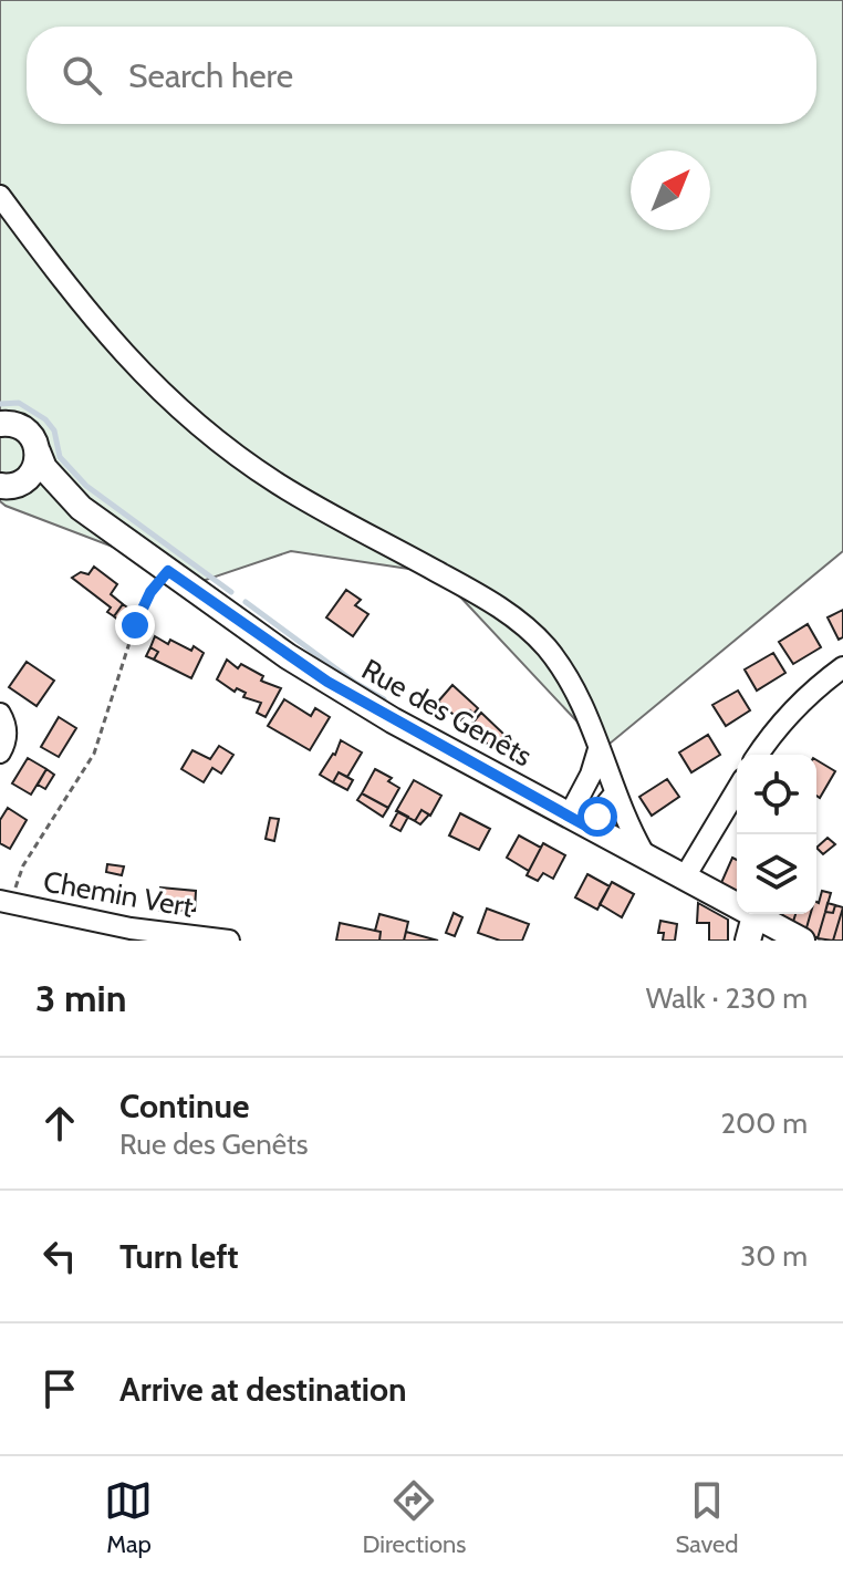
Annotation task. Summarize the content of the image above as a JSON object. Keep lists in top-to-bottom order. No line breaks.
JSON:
{"streets":{"main road":["Rue des Genêts"],"street":["Chemin Vert"]},"north":"top right","page":{"search":"Search here","heading":["3 min","Walk · 230 m"],"list":[["Continue","Rue des Genêts","200 m"],["Turn left","30 m"],"Arrive at destination"],"nav":["Map","Directions","Saved"]}}
